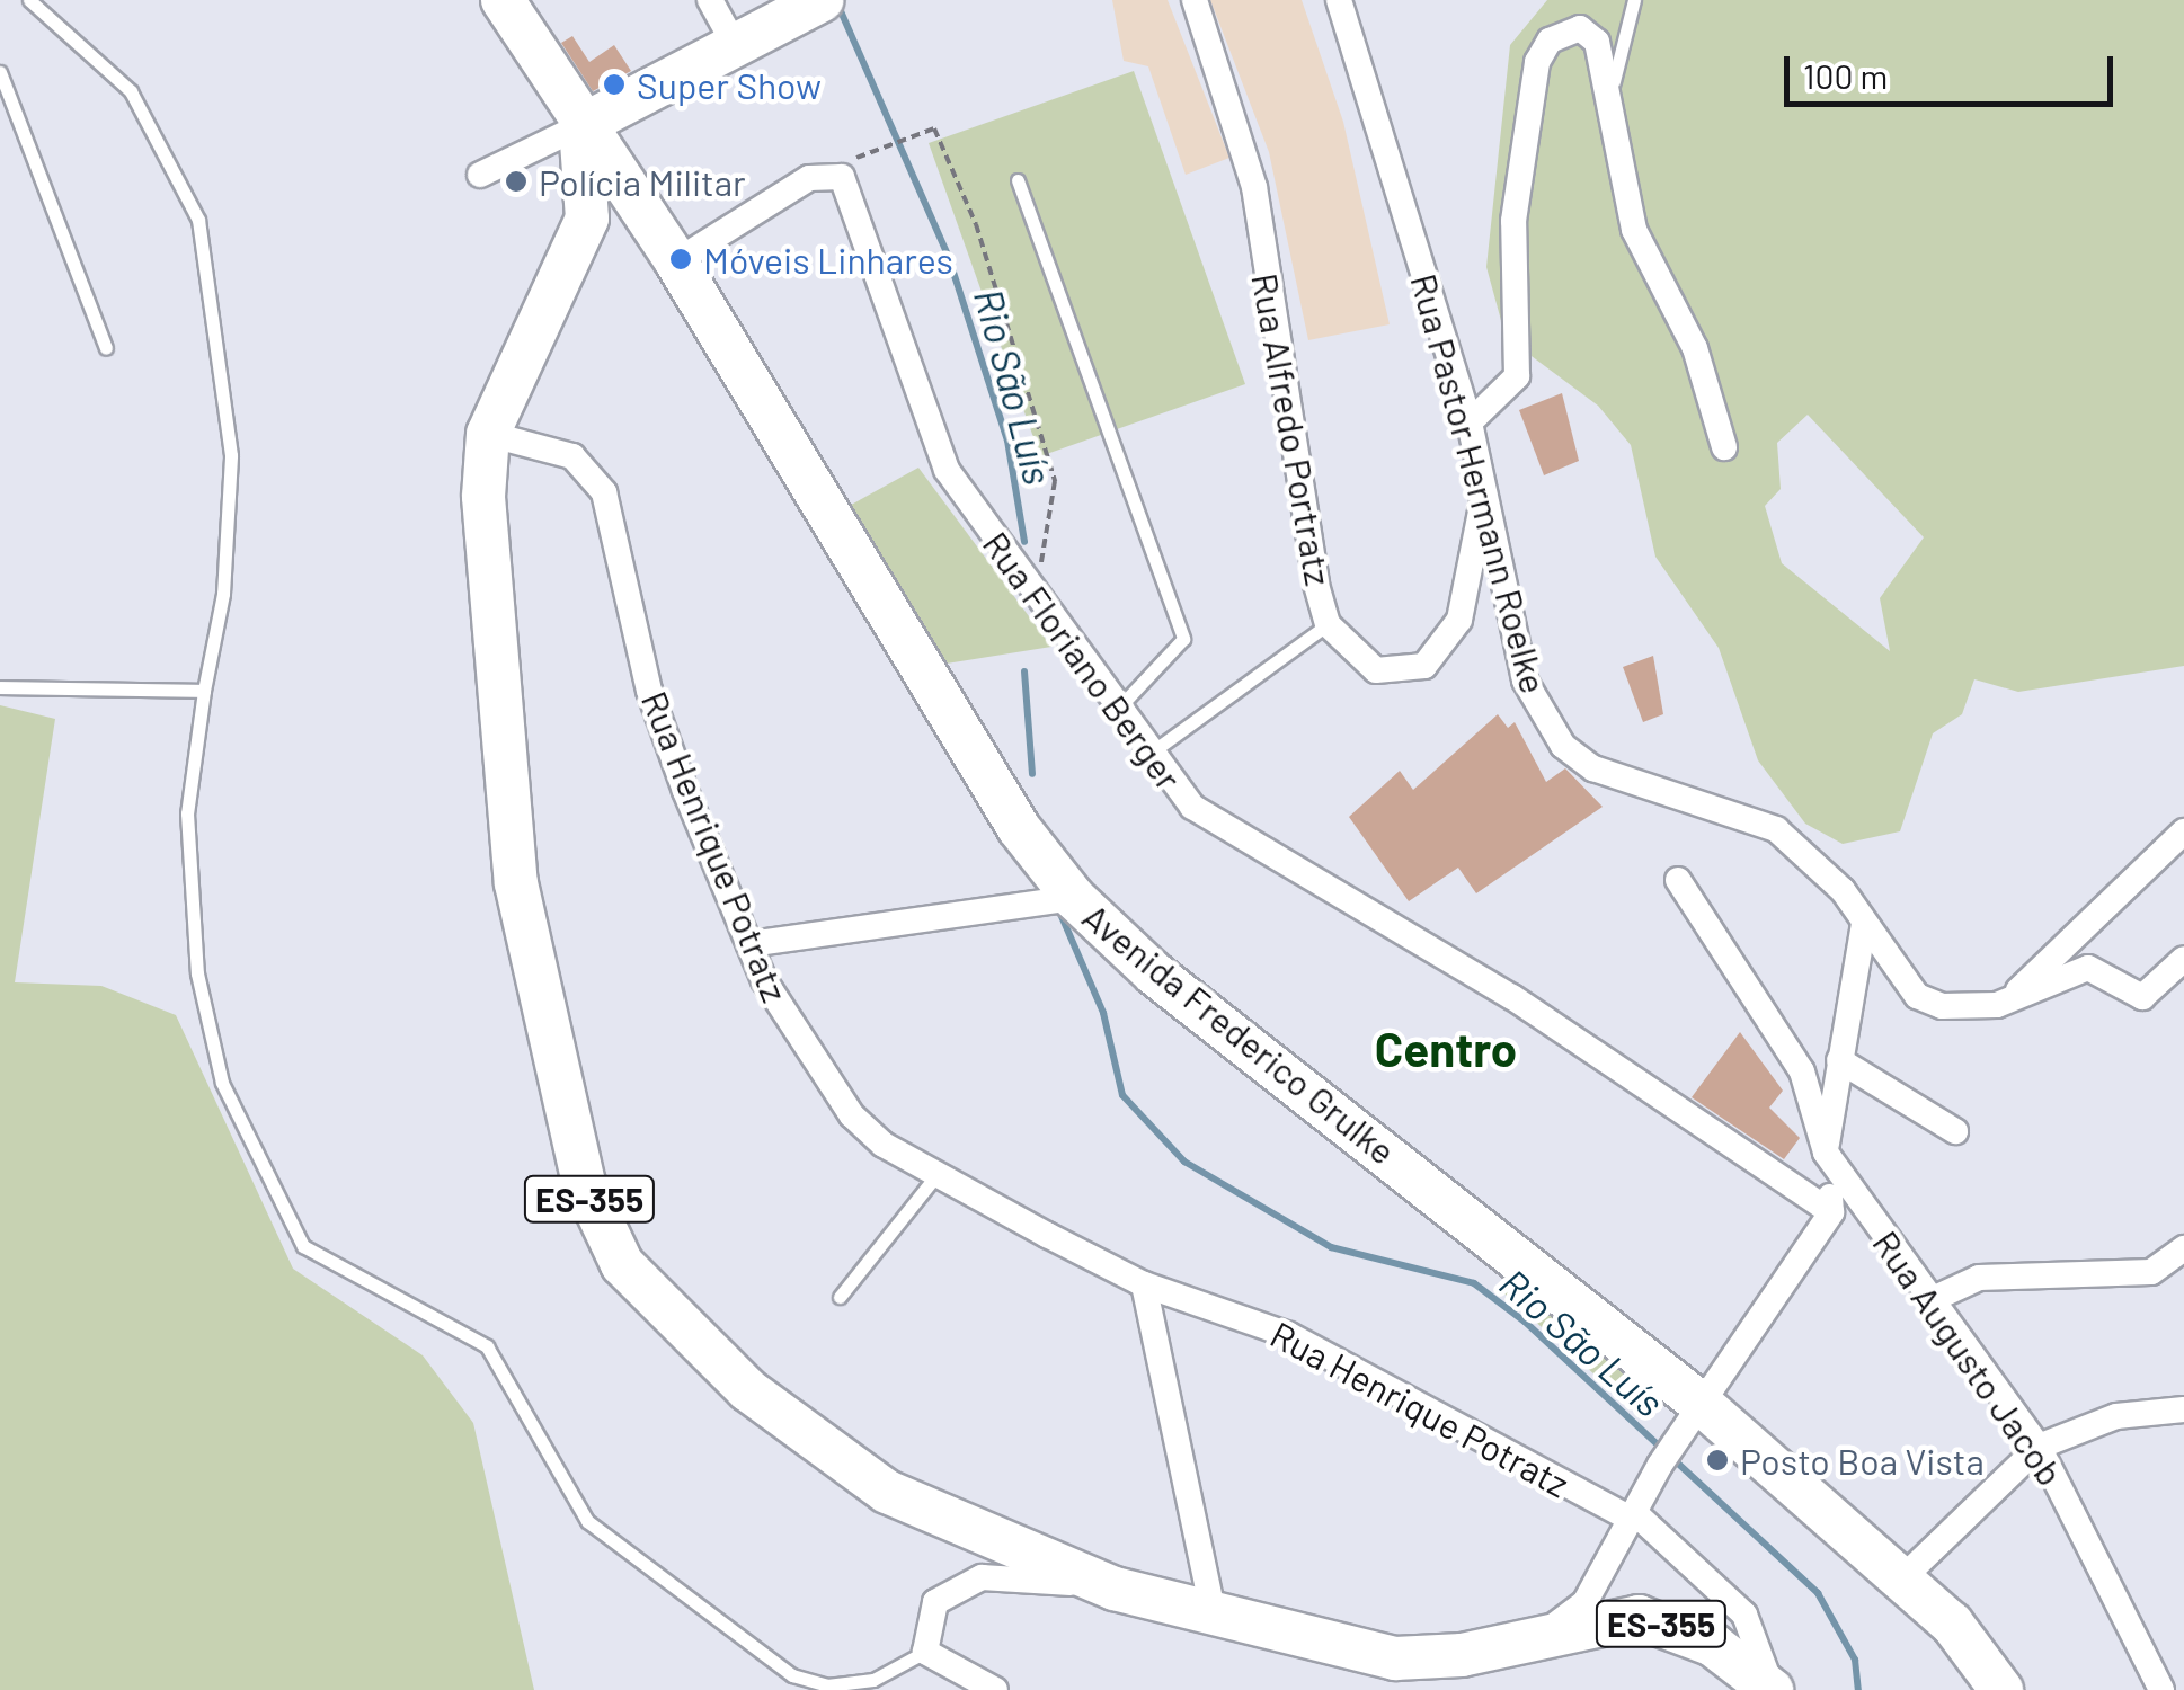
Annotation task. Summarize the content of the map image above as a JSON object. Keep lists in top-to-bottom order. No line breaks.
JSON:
{"streets":{"main road":["Avenida Frederico Grulke","ES-355"],"street":["Rua Alfredo Portratz","Rua Pastor Hermann Roelke","Rua Floriano Berger","Rua Henrique Potratz","Rua Augusto Jacob"]},"crossings":[["Rua Alfredo Portratz","Rua Pastor Hermann Roelke"],["Rua Henrique Potratz","ES-355"],["Avenida Frederico Grulke","ES-355"]],"districts":["Centro"],"water":["Rio São Luís"],"places":["Super Show","Polícia Militar","Móveis Linhares","Posto Boa Vista"],"scale_bar":"100 m"}
